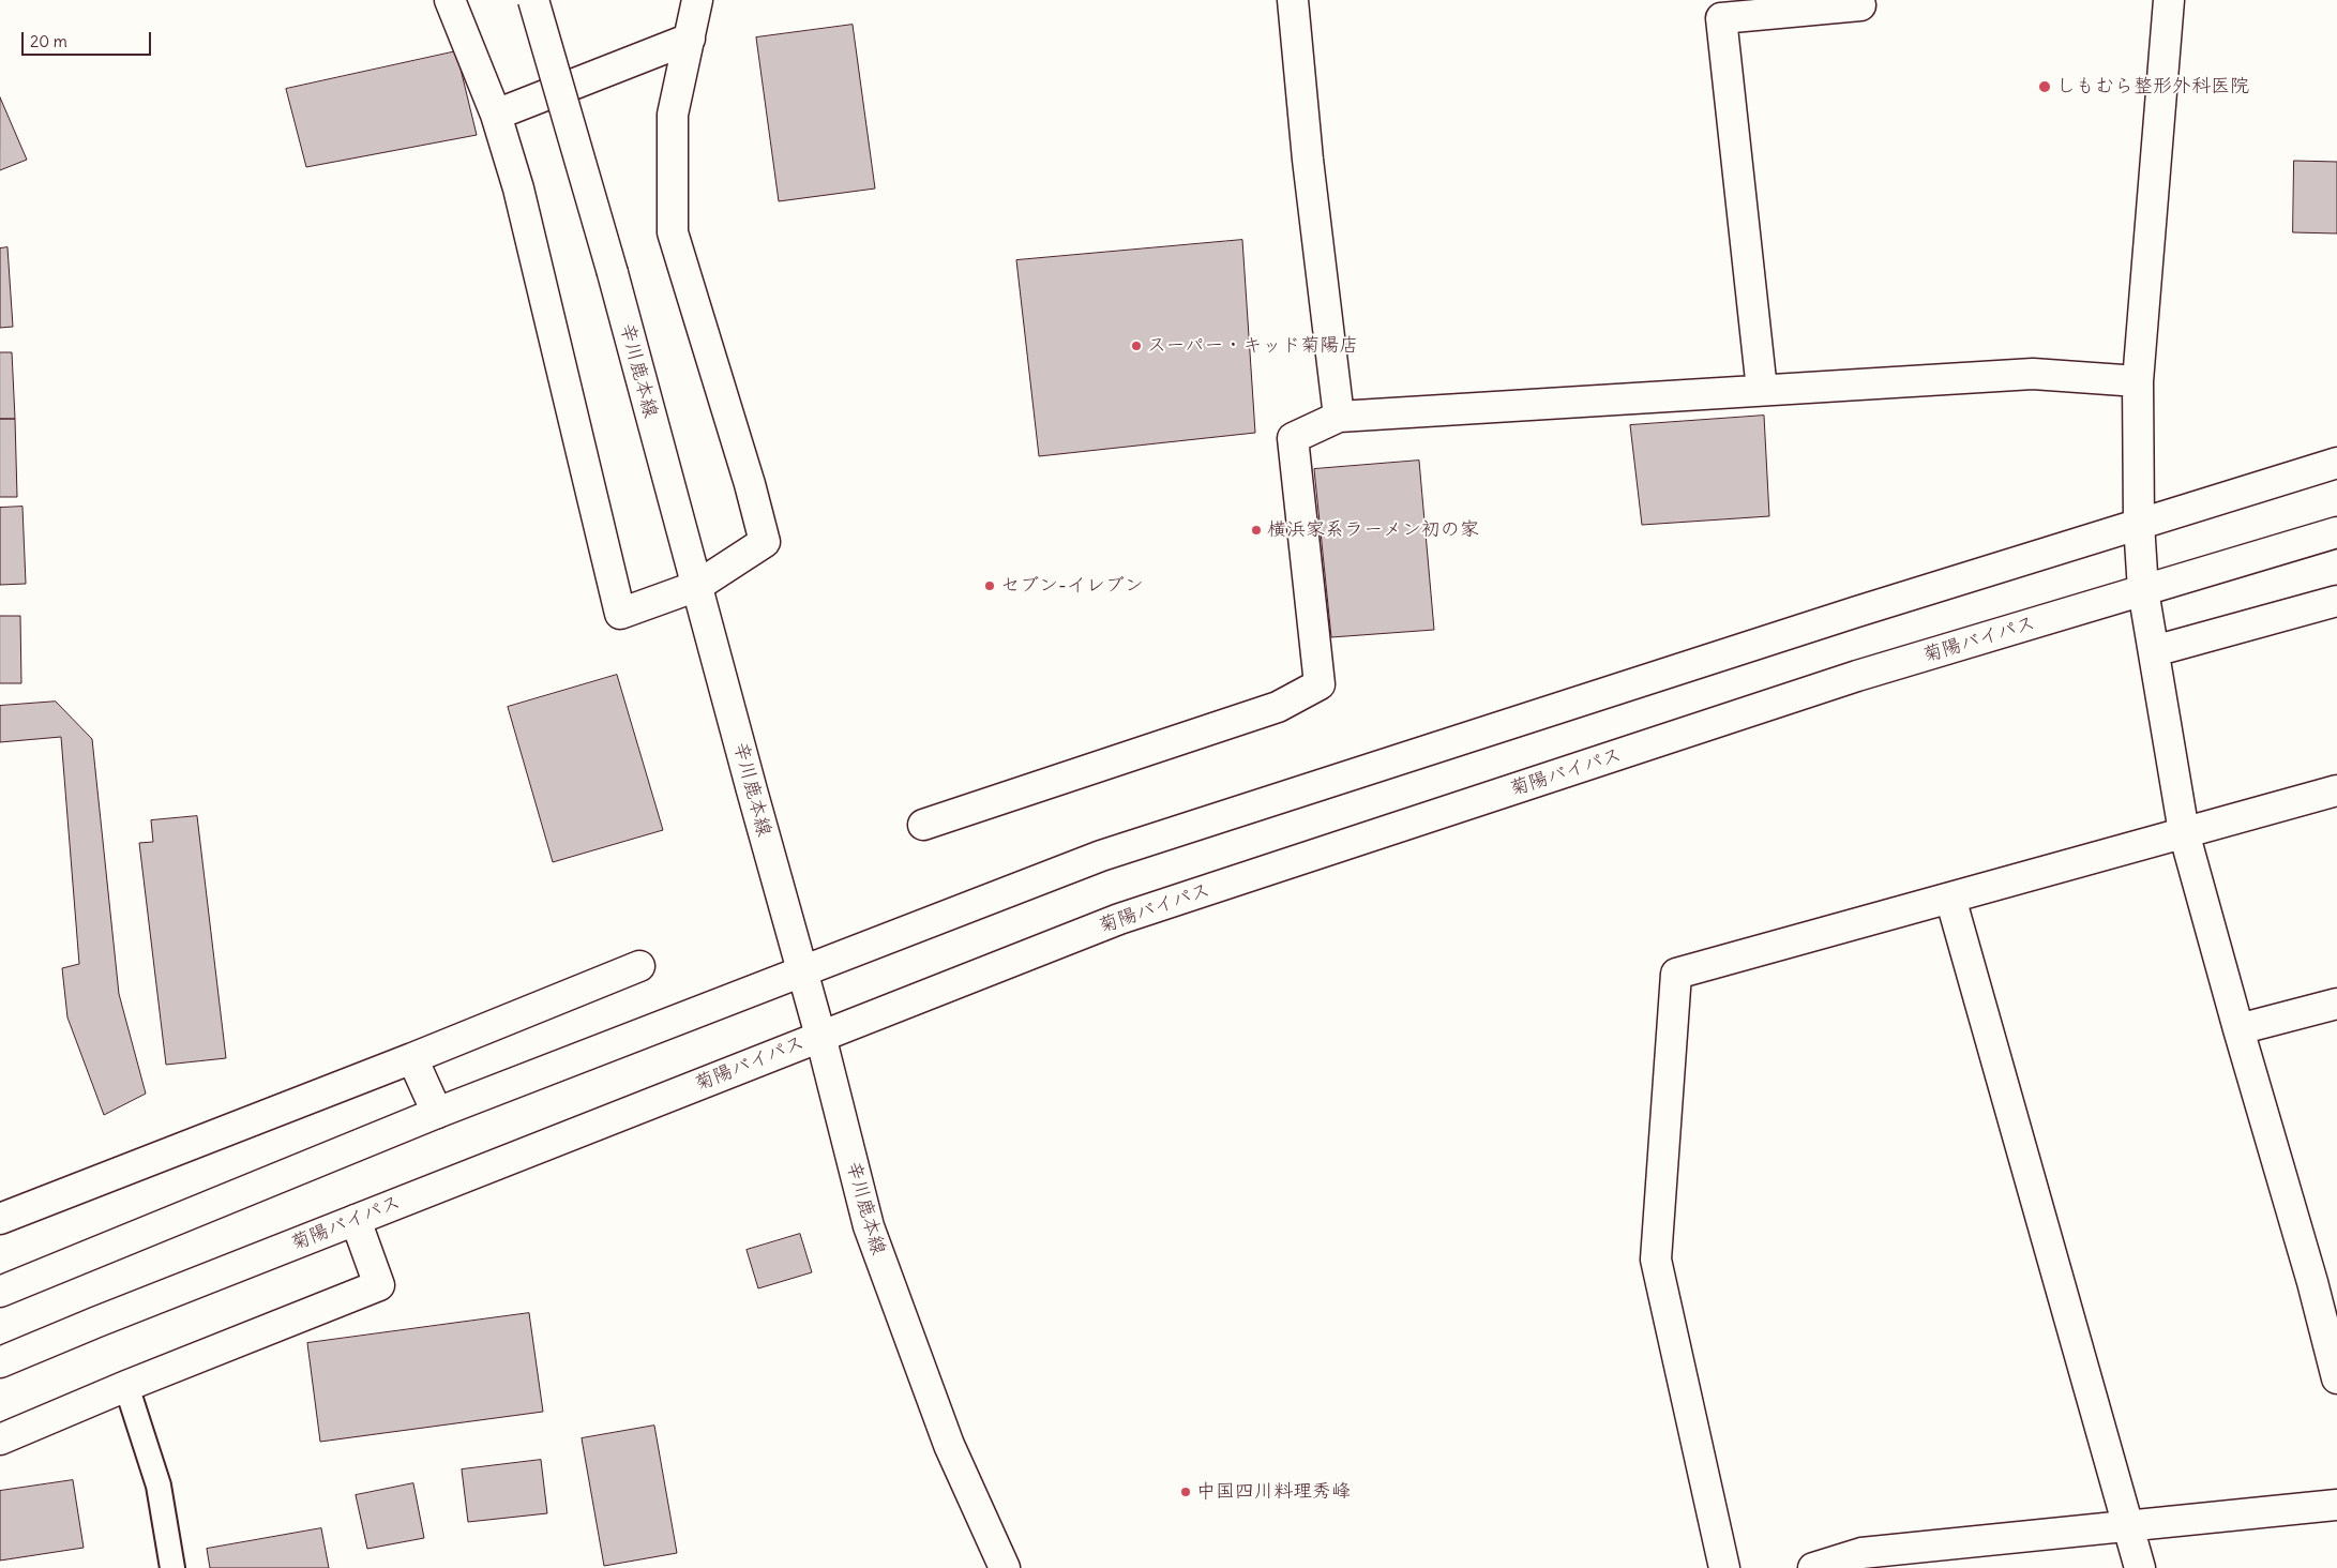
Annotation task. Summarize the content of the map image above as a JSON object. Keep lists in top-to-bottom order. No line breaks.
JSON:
{"streets":{"main road":["辛川鹿本線","菊陽バイパス"]},"crossings":[["辛川鹿本線","菊陽バイパス"]],"places":["しもむら整形外科医院","スーパー・キッド菊陽店","横浜家系ラーメン初の家","セブン-イレブン","中国四川料理秀峰"],"scale_bar":"20 m"}
